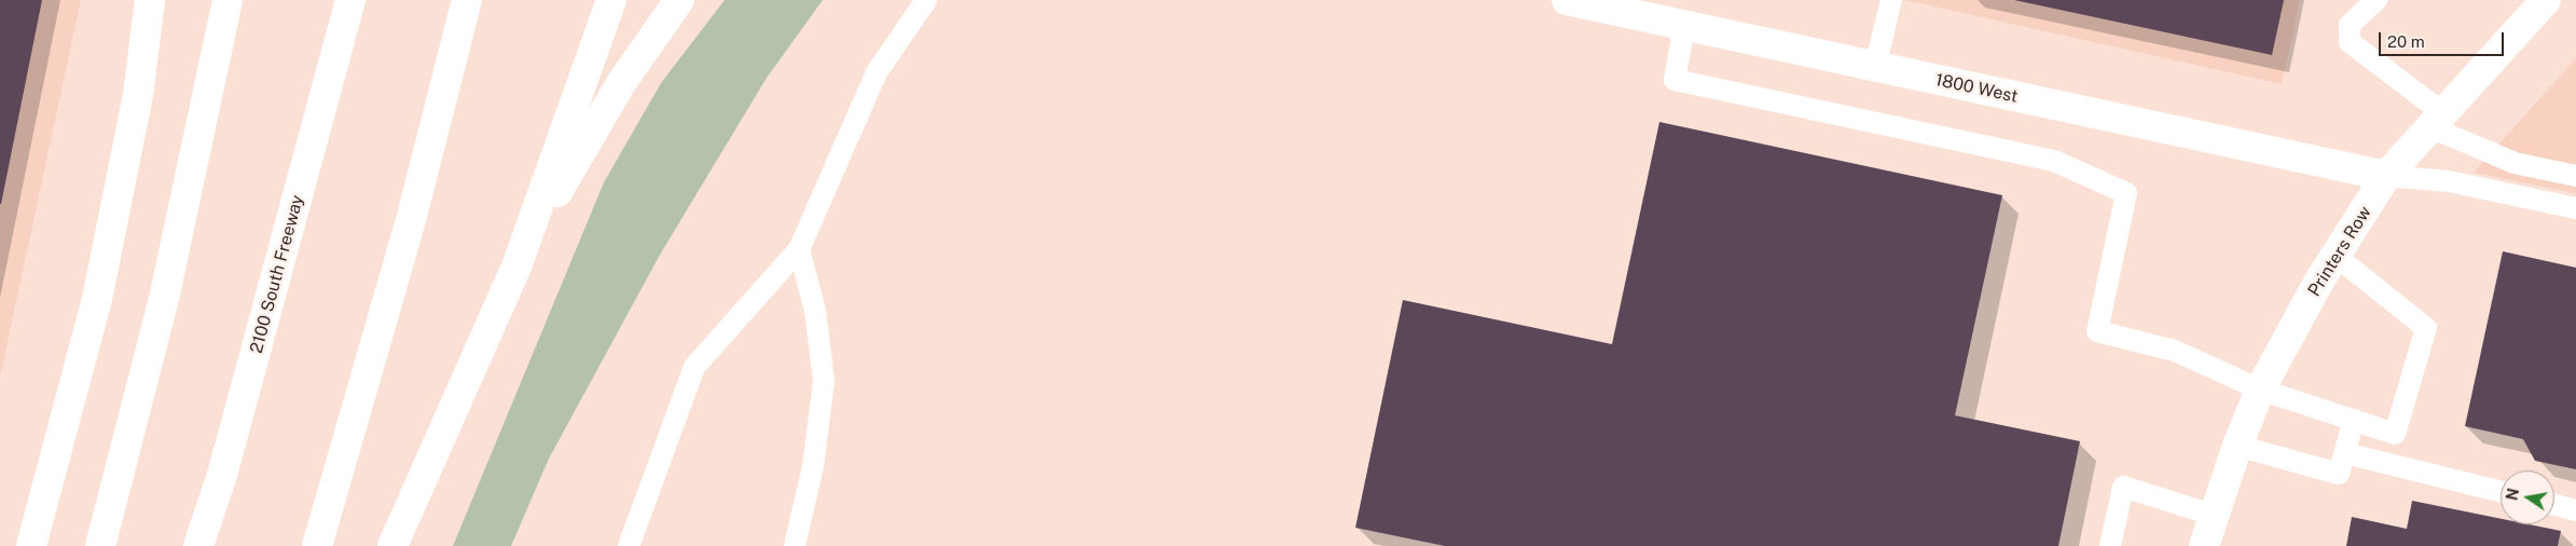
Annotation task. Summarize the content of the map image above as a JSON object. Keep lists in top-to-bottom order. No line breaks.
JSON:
{"streets":{"main road":["1800 West","Printers Row","2100 South Freeway"]},"crossings":[["1800 West","Printers Row"]],"scale_bar":"20 m","north":"left"}
